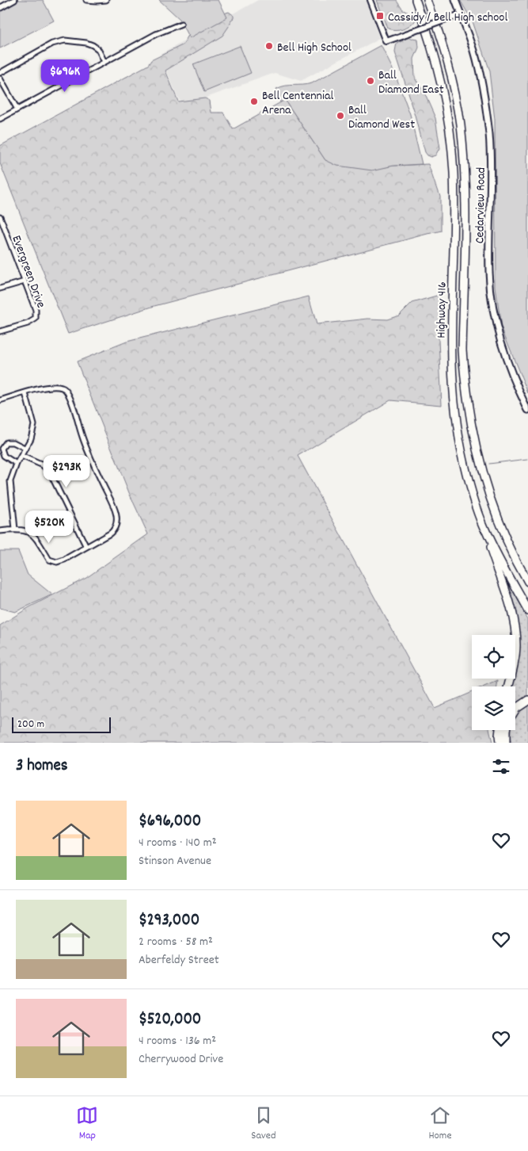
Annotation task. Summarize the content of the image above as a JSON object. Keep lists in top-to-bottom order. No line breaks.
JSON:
{"streets":{"highway":["Highway 416"],"main road":["Cedarview Road"],"street":["Evergreen Drive"]},"places":{"transit":["Cassidy / Bell High school"],"other":["Bell High School","Ball Diamond East","Bell Centennial Arena","Ball Diamond West"]},"scale_bar":"200 m","page":{"price":["$696K","$293K","$520K"],"scale":"200 m","heading":"3 homes","list":[{"name":"$696,000","note":"4 rooms · 140 m² · Stinson Avenue"},{"name":"$293,000","note":"2 rooms · 58 m² · Aberfeldy Street"},{"name":"$520,000","note":"4 rooms · 136 m² · Cherrywood Drive"}],"tabs":["Map","Saved","Home"]}}
